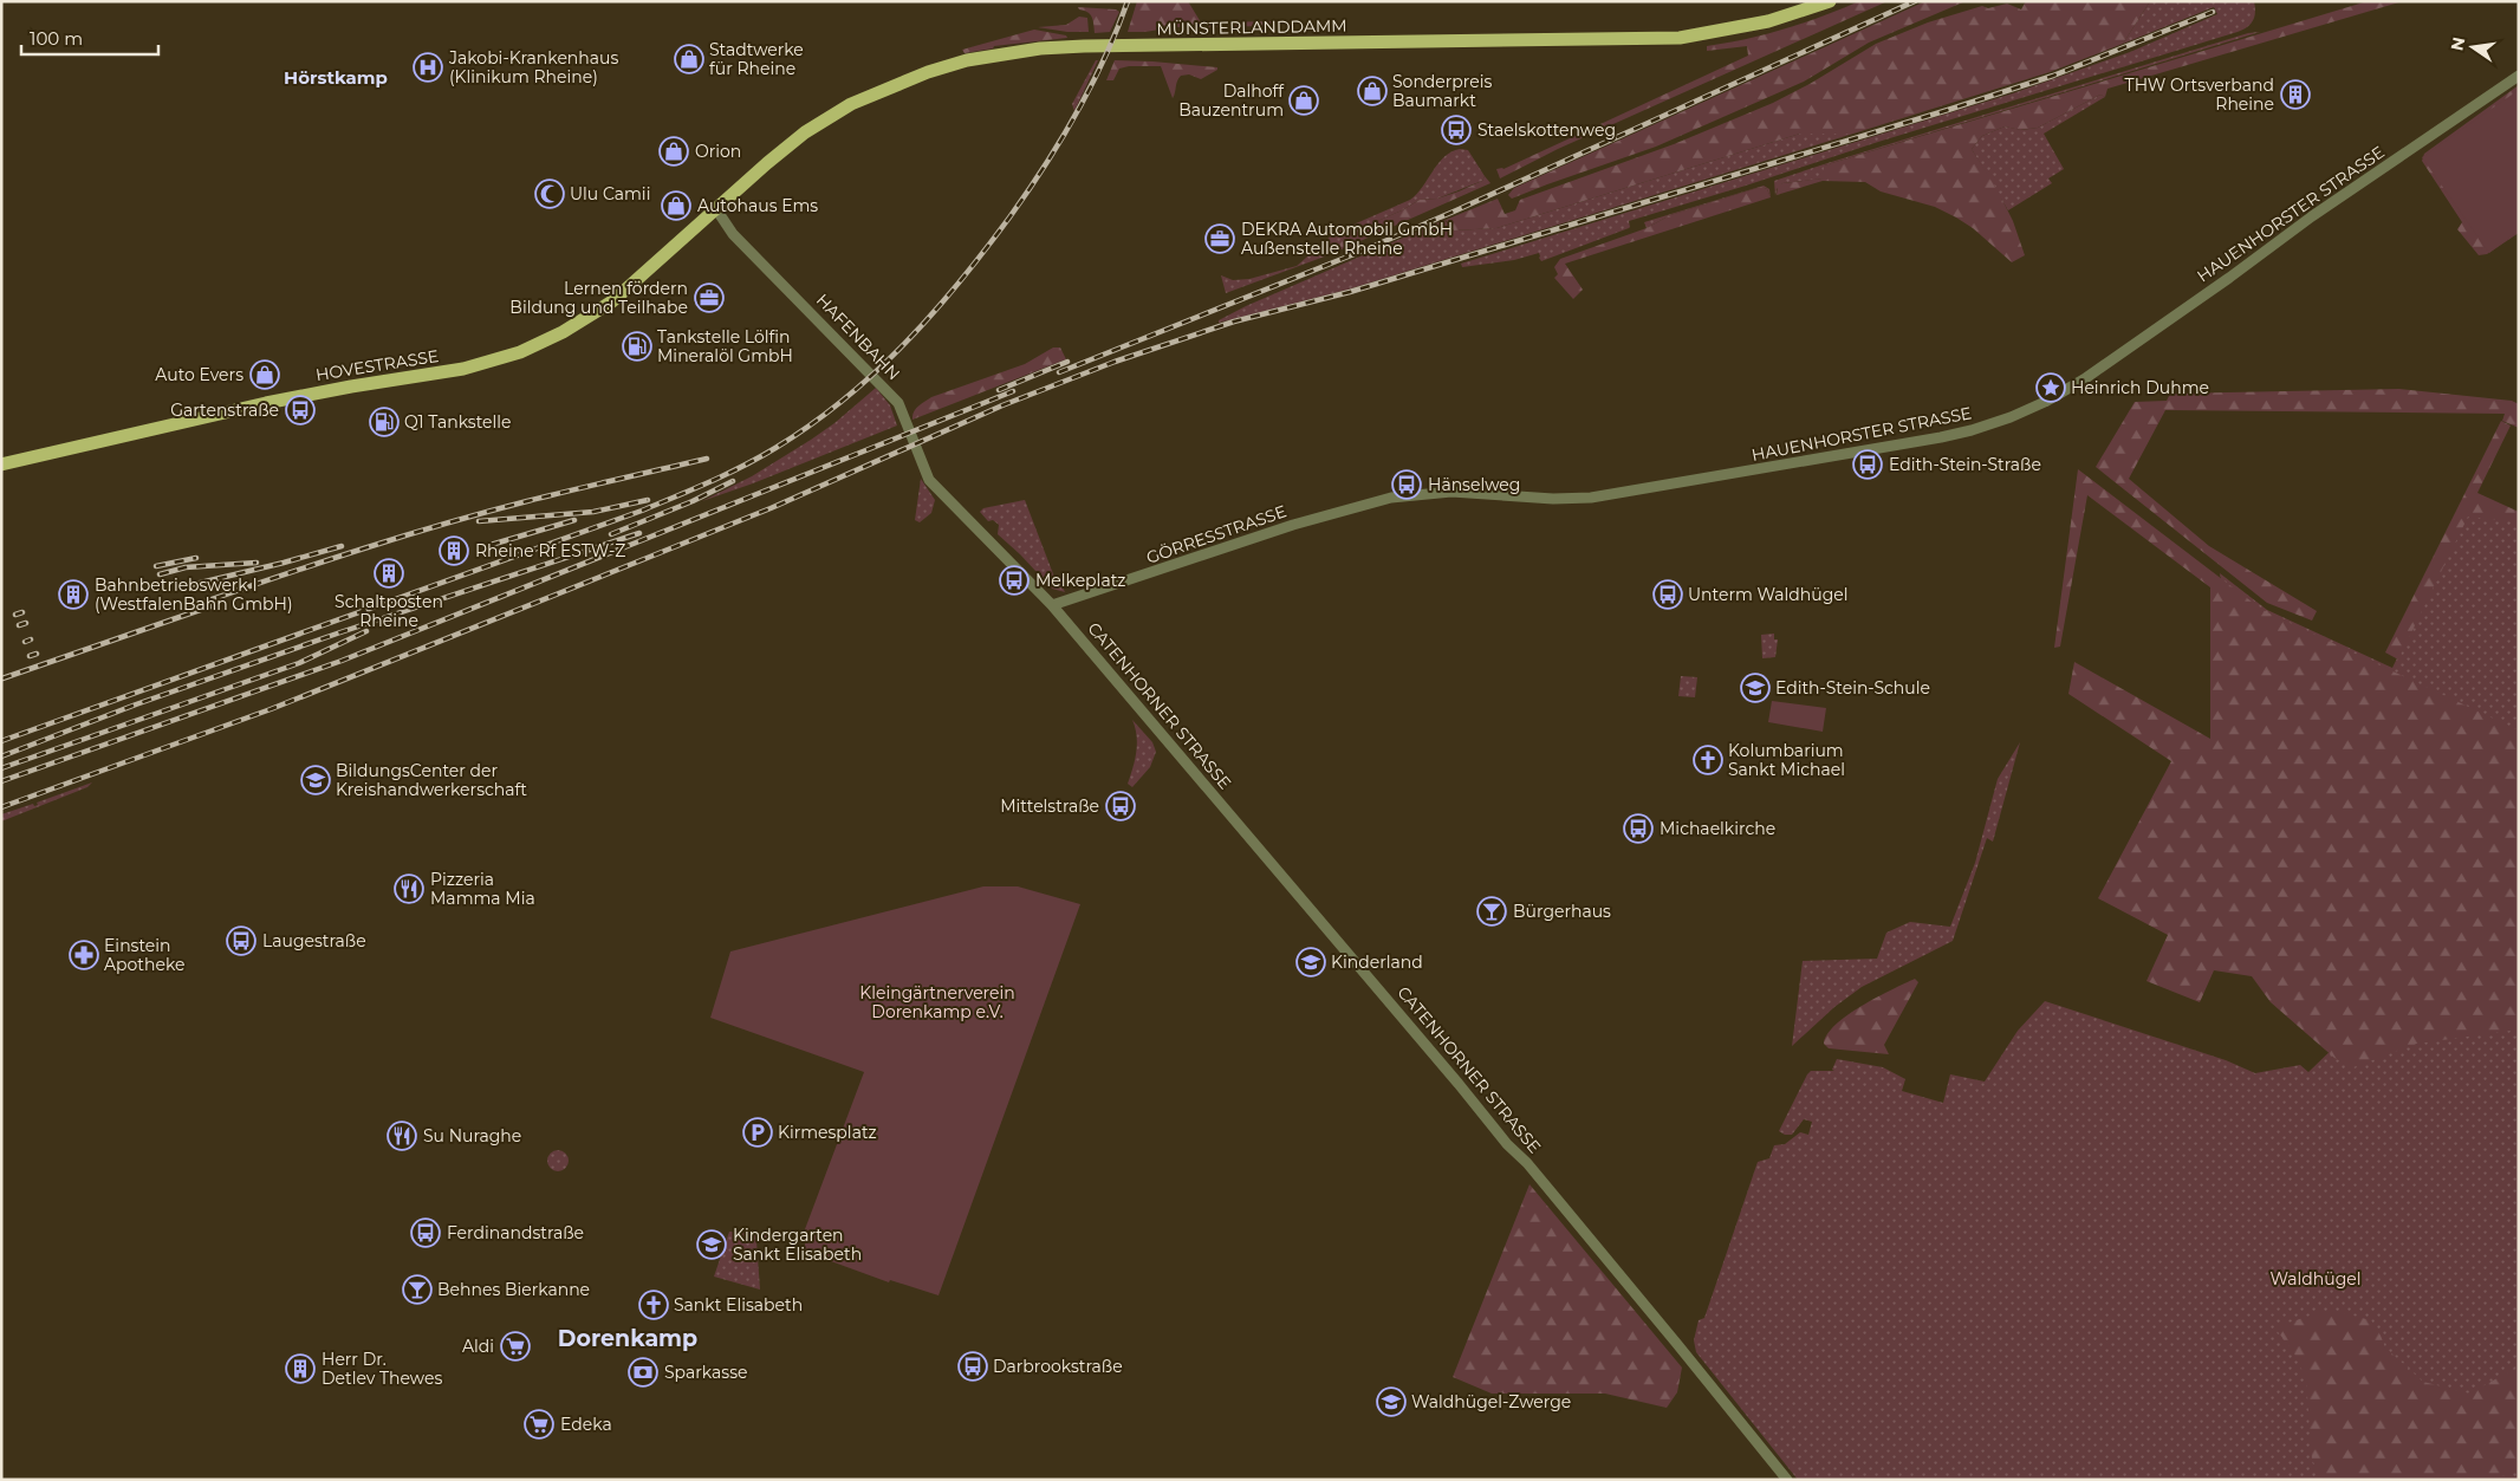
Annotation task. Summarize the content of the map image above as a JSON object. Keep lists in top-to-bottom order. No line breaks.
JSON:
{"streets":{"main road":["MÜNSTERLANDDAMM","HOVESTRASSE"],"street":["HAUENHORSTER STRASSE","HAFENBAHN","GÖRRESSTRASSE","CATENHORNER STRASSE"]},"crossings":[["MÜNSTERLANDDAMM","HAFENBAHN"],["MÜNSTERLANDDAMM","HOVESTRASSE"],["HAUENHORSTER STRASSE","GÖRRESSTRASSE"],["HAFENBAHN","HOVESTRASSE"],["HAFENBAHN","CATENHORNER STRASSE"],["GÖRRESSTRASSE","CATENHORNER STRASSE"]],"districts":["Hörstkamp","Dorenkamp"],"parks":["Kleingärtnerverein Dorenkamp e.V.","Waldhügel"],"places":{"shop":["Stadtwerke für Rheine","Sonderpreis Baumarkt","Dalhoff Bauzentrum","Orion","Autohaus Ems","Auto Evers"],"hospital":["Jakobi-Krankenhaus (Klinikum Rheine)"],"building":["THW Ortsverband Rheine","Rheine Rf ESTW-Z","Schaltposten Rheine","Bahnbetriebswerk I (WestfalenBahn GmbH)","Herr Dr. Detlev Thewes"],"bus stop":["Staelskottenweg","Gartenstraße","Edith-Stein-Straße","Hänselweg","Melkeplatz","Unterm Waldhügel","Mittelstraße","Michaelkirche","Laugestraße","Ferdinandstraße","Darbrookstraße"],"mosque":["Ulu Camii"],"office":["DEKRA Automobil GmbH Außenstelle Rheine","Lernen fördern Bildung und Teilhabe"],"fuel station":["Tankstelle Lölfin Mineralöl GmbH","Q1 Tankstelle"],"place":["Heinrich Duhme"],"school or university":["Edith-Stein-Schule","BildungsCenter der Kreishandwerkerschaft","Kinderland","Kindergarten Sankt Elisabeth","Waldhügel-Zwerge"],"church":["Kolumbarium Sankt Michael","Sankt Elisabeth"],"restaurant":["Pizzeria Mamma Mia","Su Nuraghe"],"bar":["Bürgerhaus","Behnes Bierkanne"],"pharmacy":["Einstein Apotheke"],"parking":["Kirmesplatz"],"supermarket":["Aldi","Edeka"],"bank":["Sparkasse"]},"scale_bar":"100 m","north":"left"}
